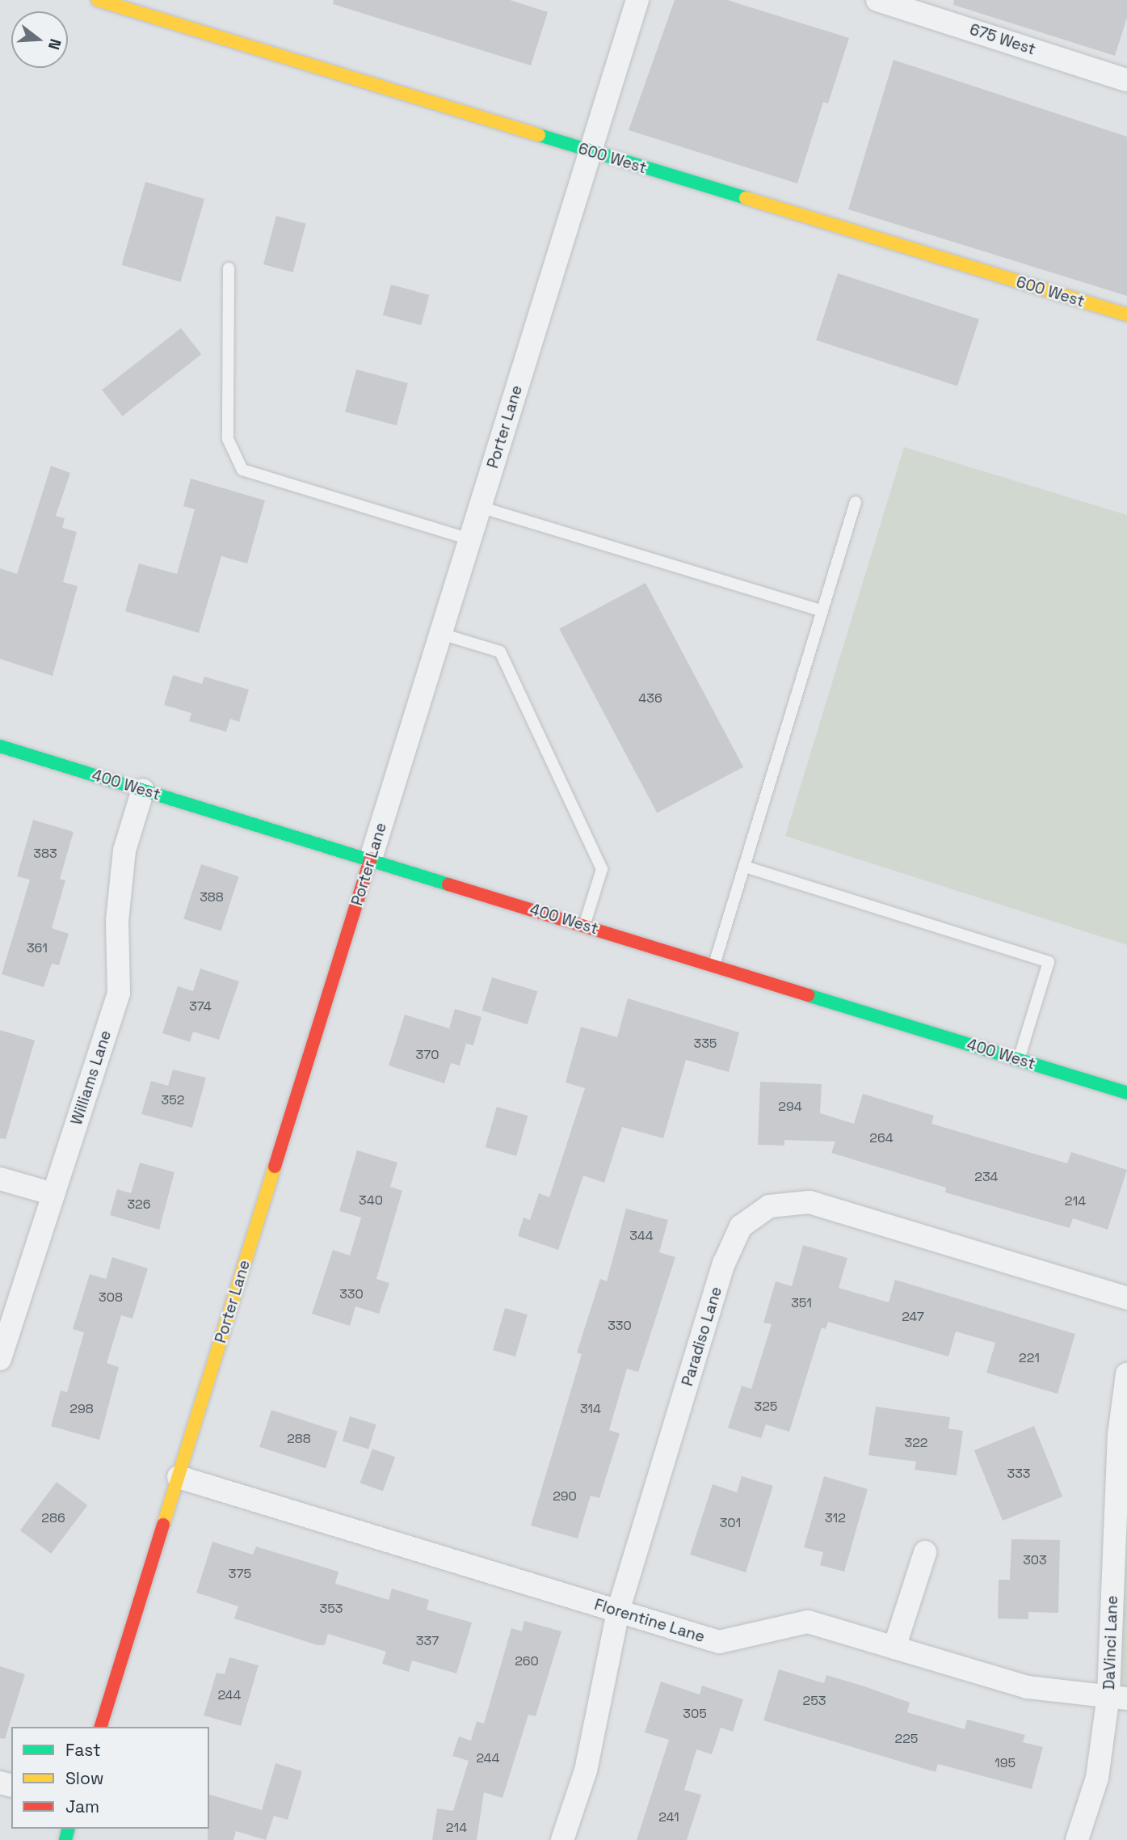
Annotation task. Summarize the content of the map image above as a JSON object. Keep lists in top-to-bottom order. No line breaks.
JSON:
{"streets":{"street":["675 West","600 West","Porter Lane","400 West","Williams Lane","Paradiso Lane","Florentine Lane","DaVinci Lane"]},"crossings":[["600 West","Porter Lane"],["Porter Lane","400 West"],["Porter Lane","Florentine Lane"],["400 West","Williams Lane"],["Paradiso Lane","Florentine Lane"],["Florentine Lane","DaVinci Lane"]],"house_numbers":["436","383","388","361","374","335","370","352","294","264","234","340","214","326","344","330","308","351","247","330","221","325","298","314","288","322","333","290","286","312","301","303","375","353","337","260","244","253","305","225","244","195","241","214"],"legend":["Fast","Slow","Jam"],"north":"right"}
